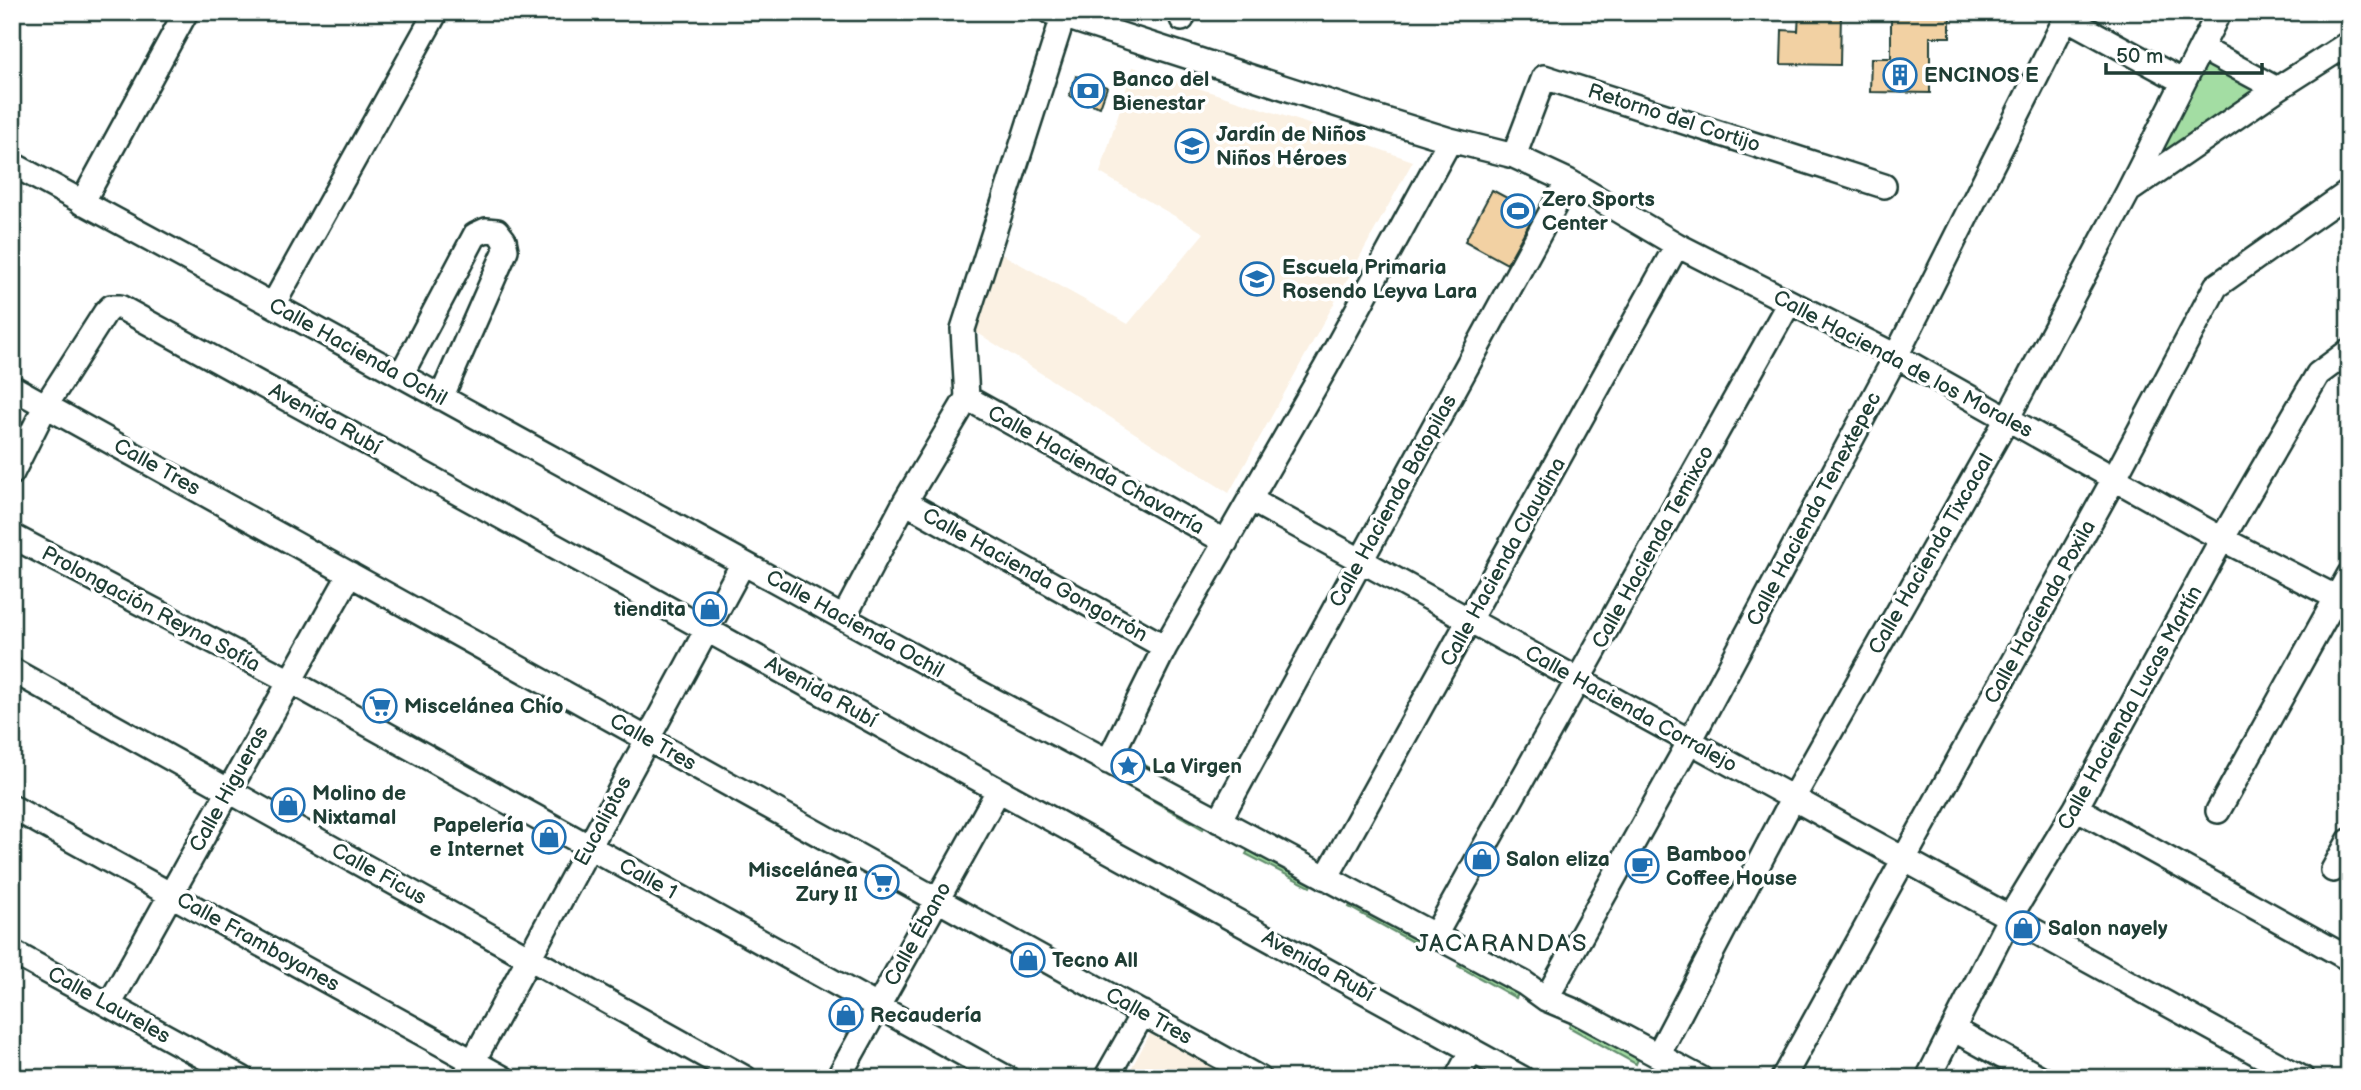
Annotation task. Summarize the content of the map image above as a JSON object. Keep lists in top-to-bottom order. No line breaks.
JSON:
{"streets":{"street":["Retorno del Cortijo","Calle Hacienda Ochil","Calle Hacienda de los Morales","Avenida Rubí","Calle Tres","Calle Hacienda Chavarría","Calle Hacienda Batopilas","Calle Hacienda Tenextepec","Calle Hacienda Temixco","Calle Hacienda Tixcacal","Calle Hacienda Claudina","Calle Hacienda Gongorrón","Prolongación Reyna Sofía","Calle Hacienda Poxila","Calle Hacienda Lucas Martín","Calle Hacienda Corralejo","Calle Higueras","Eucaliptos","Calle Ficus","Calle 1","Calle Ébano","Calle Framboyanes","Calle Laureles"]},"crossings":[["Retorno del Cortijo","Calle Hacienda de los Morales"],["Calle Hacienda Ochil","Calle Hacienda Batopilas"],["Calle Hacienda Ochil","Calle Hacienda Tenextepec"],["Calle Hacienda Ochil","Calle Hacienda Temixco"],["Calle Hacienda Ochil","Calle Hacienda Tixcacal"],["Calle Hacienda Ochil","Calle Hacienda Claudina"],["Calle Hacienda Ochil","Eucaliptos"],["Calle Hacienda de los Morales","Calle Hacienda Batopilas"],["Calle Hacienda de los Morales","Calle Hacienda Tenextepec"],["Calle Hacienda de los Morales","Calle Hacienda Temixco"],["Calle Hacienda de los Morales","Calle Hacienda Tixcacal"],["Calle Hacienda de los Morales","Calle Hacienda Claudina"],["Calle Hacienda de los Morales","Calle Hacienda Poxila"],["Calle Hacienda de los Morales","Calle Hacienda Lucas Martín"],["Avenida Rubí","Calle Tres"],["Avenida Rubí","Eucaliptos"],["Avenida Rubí","Calle Ébano"],["Calle Tres","Calle Higueras"],["Calle Tres","Eucaliptos"],["Calle Tres","Calle Ébano"],["Calle Hacienda Batopilas","Calle Hacienda Corralejo"],["Calle Hacienda Tenextepec","Calle Hacienda Corralejo"],["Calle Hacienda Temixco","Calle Hacienda Corralejo"],["Calle Hacienda Tixcacal","Calle Hacienda Corralejo"],["Calle Hacienda Claudina","Calle Hacienda Corralejo"],["Prolongación Reyna Sofía","Calle Higueras"],["Prolongación Reyna Sofía","Calle 1"],["Calle Hacienda Poxila","Calle Hacienda Corralejo"],["Calle Hacienda Lucas Martín","Calle Hacienda Corralejo"],["Calle Higueras","Calle Ficus"],["Calle Higueras","Calle 1"],["Calle Higueras","Calle Framboyanes"],["Calle Higueras","Calle Laureles"],["Eucaliptos","Calle Ficus"],["Eucaliptos","Calle 1"],["Eucaliptos","Calle Framboyanes"],["Calle 1","Calle Ébano"]],"districts":["JACARANDAS"],"places":{"building":["ENCINOS E"],"bank":["Banco del Bienestar"],"school or university":["Jardín de Niños Niños Héroes","Escuela Primaria Rosendo Leyva Lara"],"sports":["Zero Sports Center"],"shop":["tiendita","Molino de Nixtamal","Papelería e Internet","Salon eliza","Salon nayely","Tecno All","Recaudería"],"supermarket":["Miscelánea Chío","Miscelánea Zury II"],"place":["La Virgen"],"cafe":["Bamboo Coffee House"]},"scale_bar":"50 m"}
